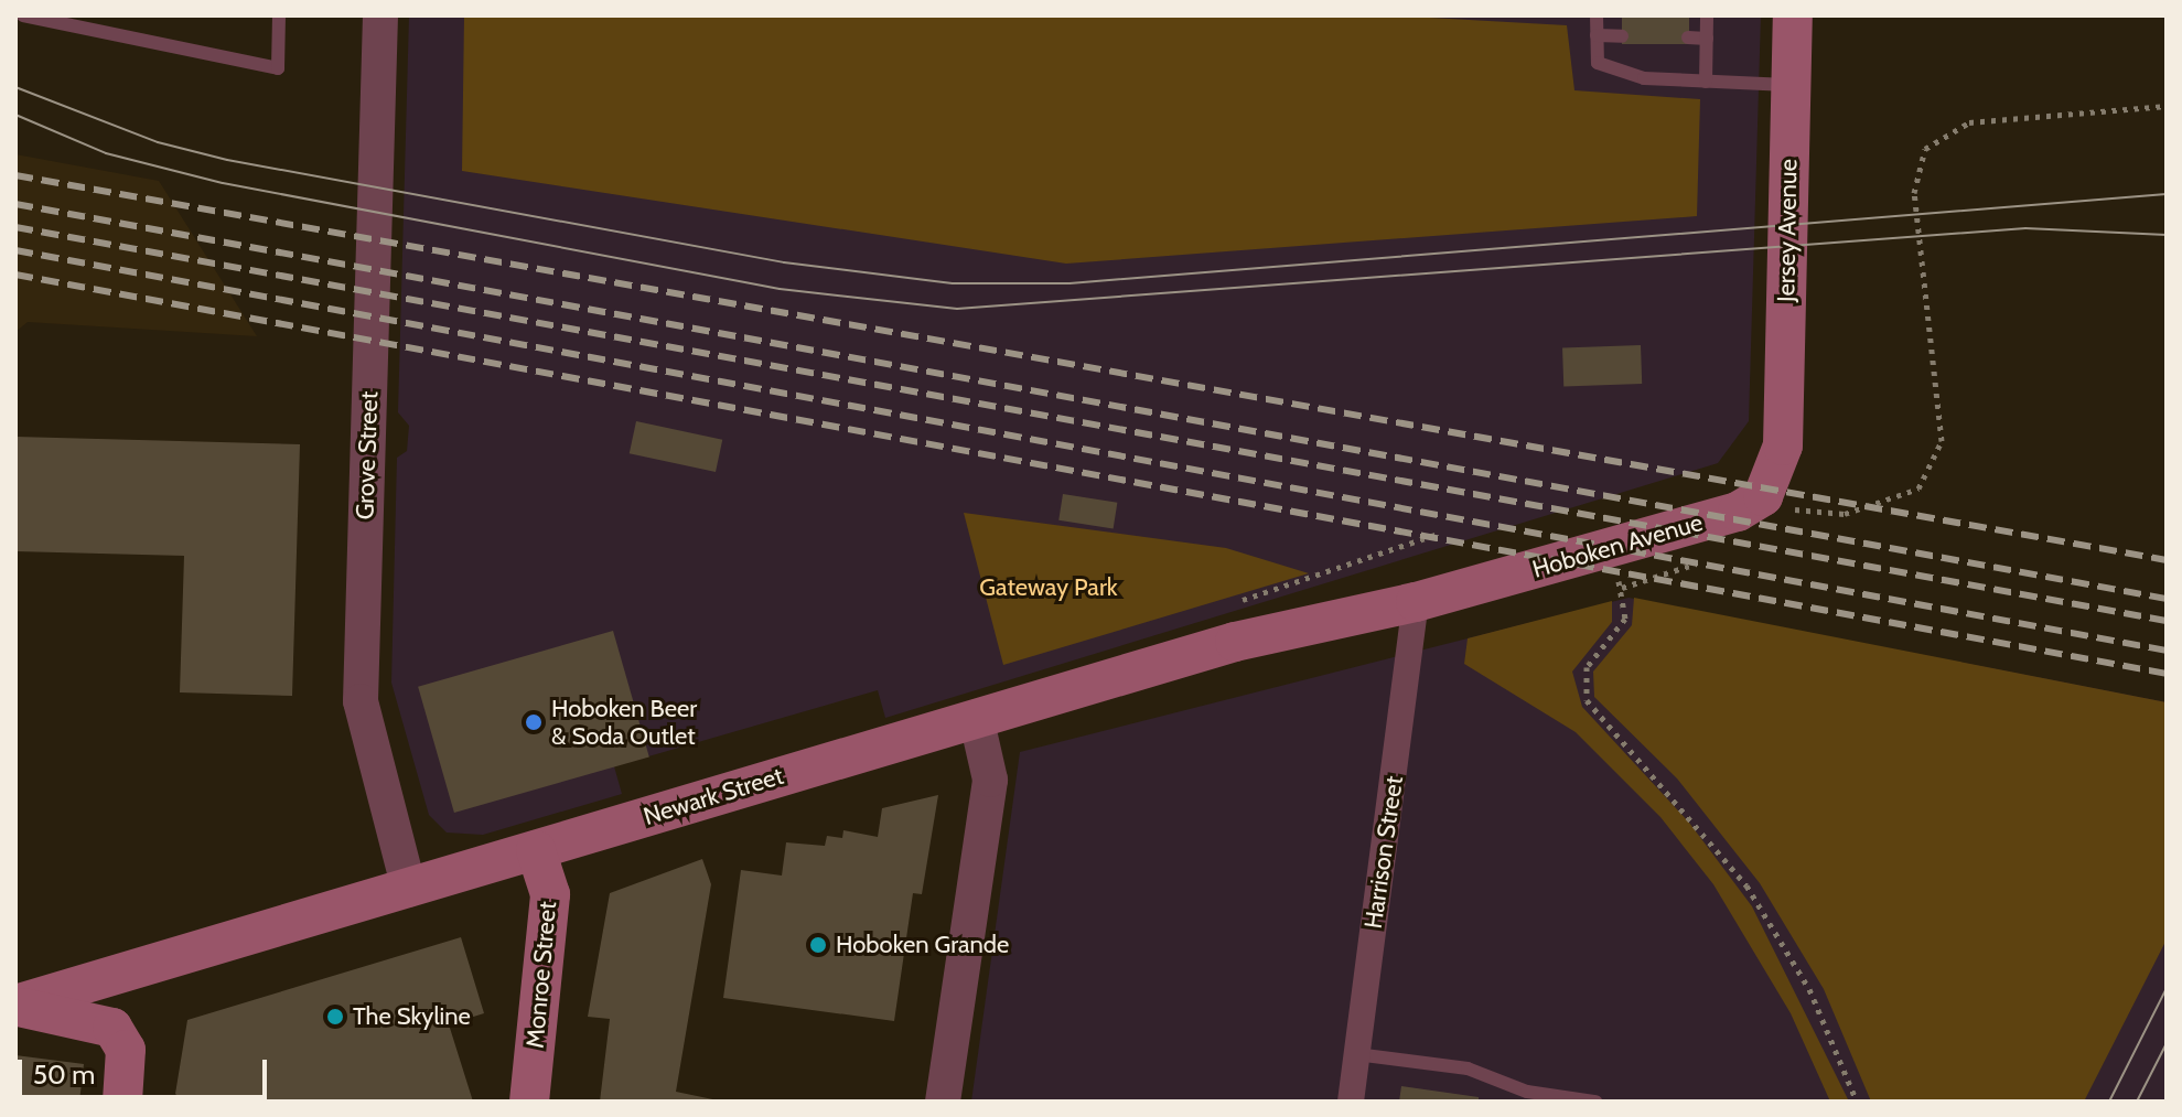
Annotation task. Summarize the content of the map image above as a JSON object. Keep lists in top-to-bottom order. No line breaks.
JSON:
{"streets":{"main road":["Jersey Avenue","Hoboken Avenue","Newark Street","Monroe Street"],"street":["Grove Street","Harrison Street"]},"crossings":[["Jersey Avenue","Hoboken Avenue"],["Grove Street","Newark Street"],["Hoboken Avenue","Newark Street"],["Hoboken Avenue","Harrison Street"],["Newark Street","Harrison Street"],["Newark Street","Monroe Street"]],"parks":["Gateway Park"],"places":["Hoboken Beer & Soda Outlet","Hoboken Grande","The Skyline"],"scale_bar":"50 m"}
